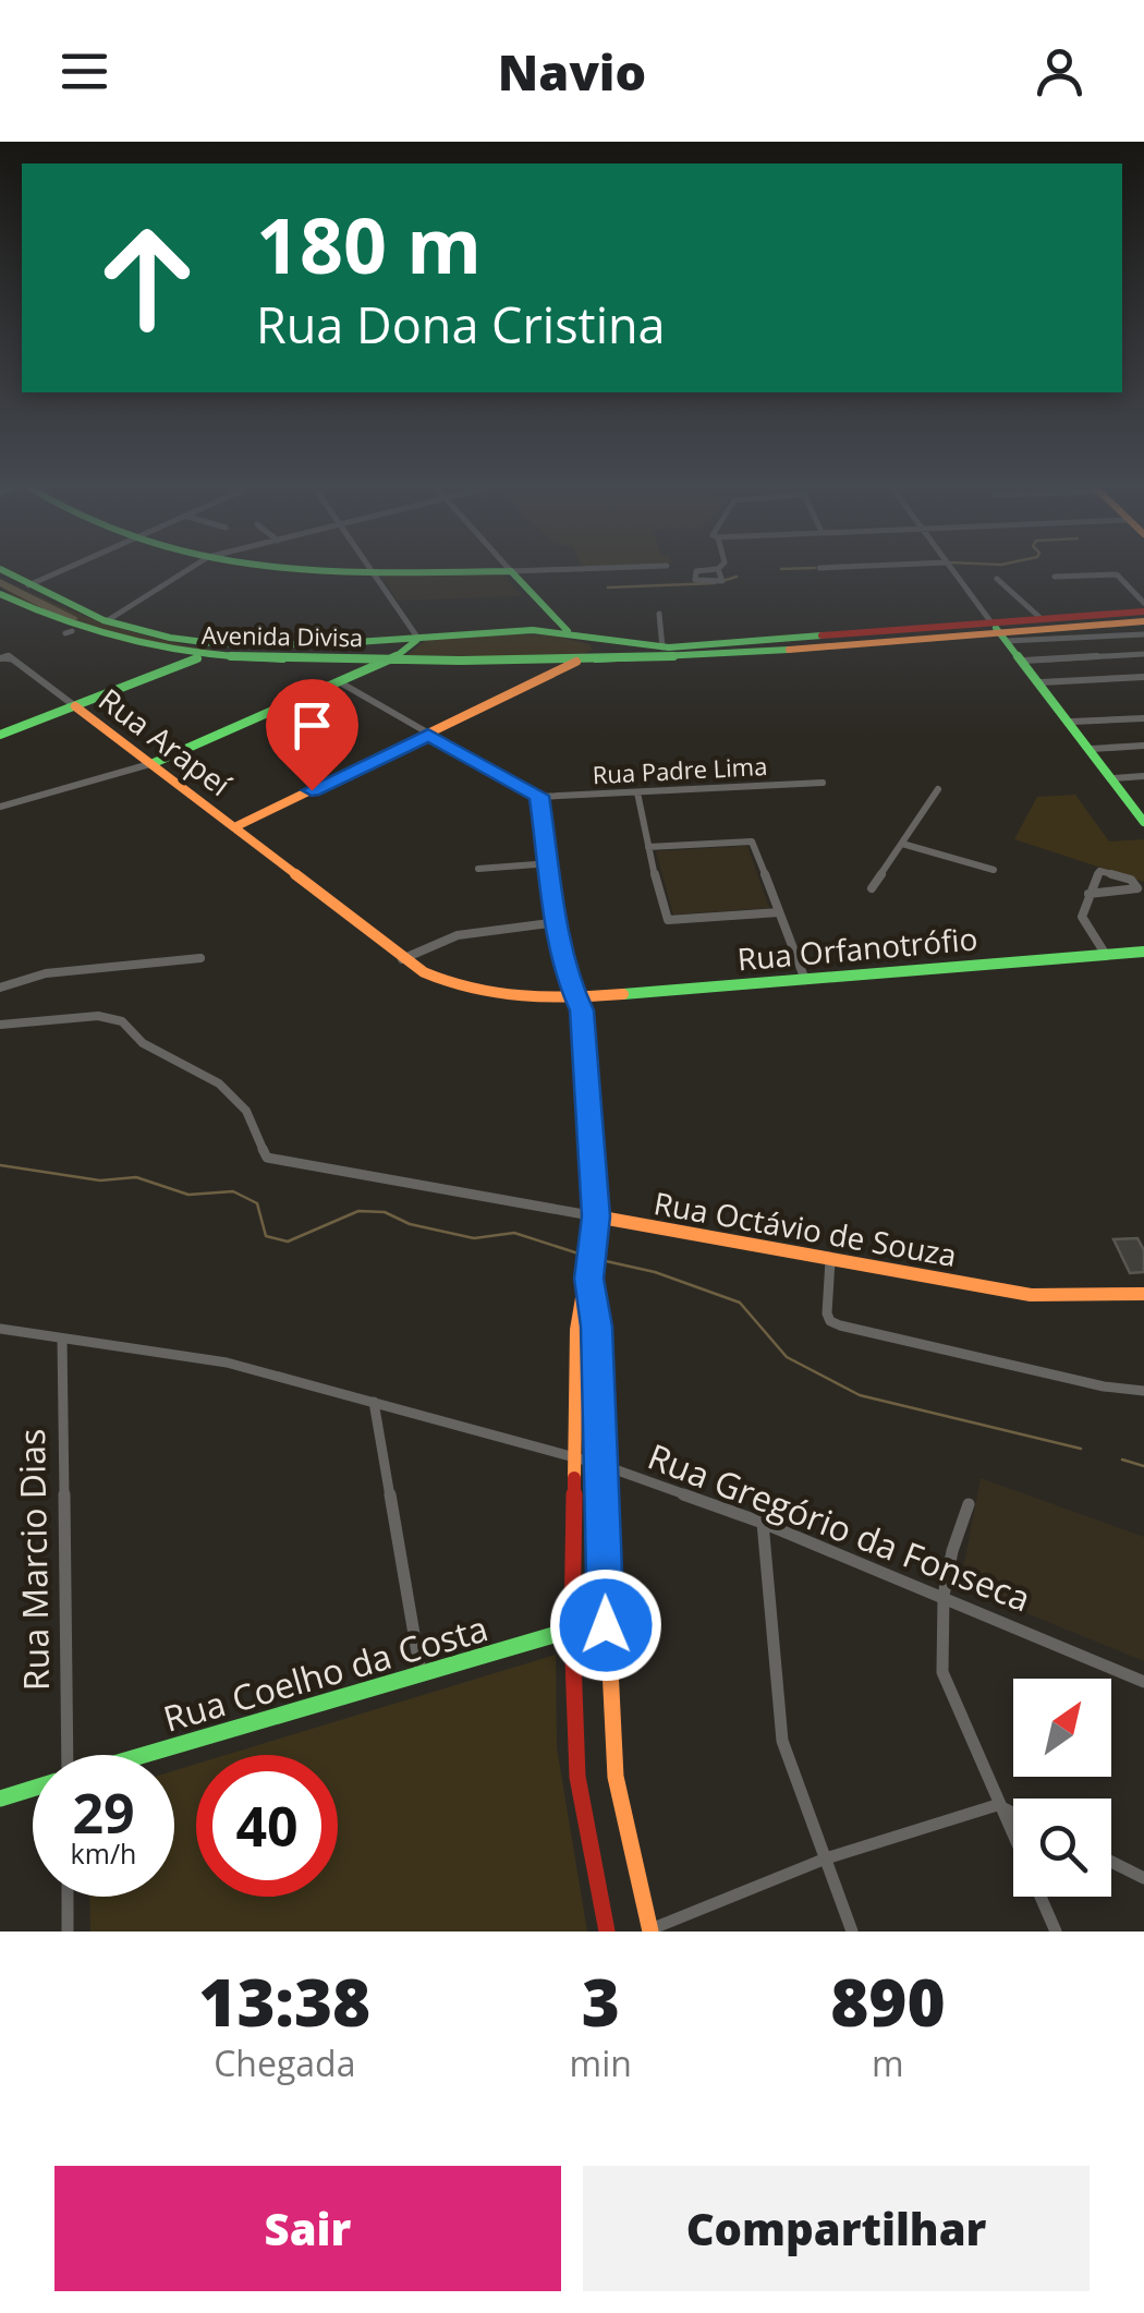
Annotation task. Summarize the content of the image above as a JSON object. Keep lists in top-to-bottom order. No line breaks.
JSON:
{"streets":{"street":["Avenida Divisa","Rua Arapeí","Rua Padre Lima","Rua Orfanotrófio","Rua Octávio de Souza","Rua Gregório da Fonseca","Rua Marcio Dias","Rua Coelho da Costa"]},"crossings":[["Rua Arapeí","Rua Orfanotrófio"],["Rua Gregório da Fonseca","Rua Marcio Dias"]],"north":"top right","page":{"header":"Navio","turn":["180 m","Rua Dona Cristina"],"speed":"29 km/h","limit":"40","eta":["13:38","Chegada","3","min","890","m"],"buttons":["Sair","Compartilhar"]}}
